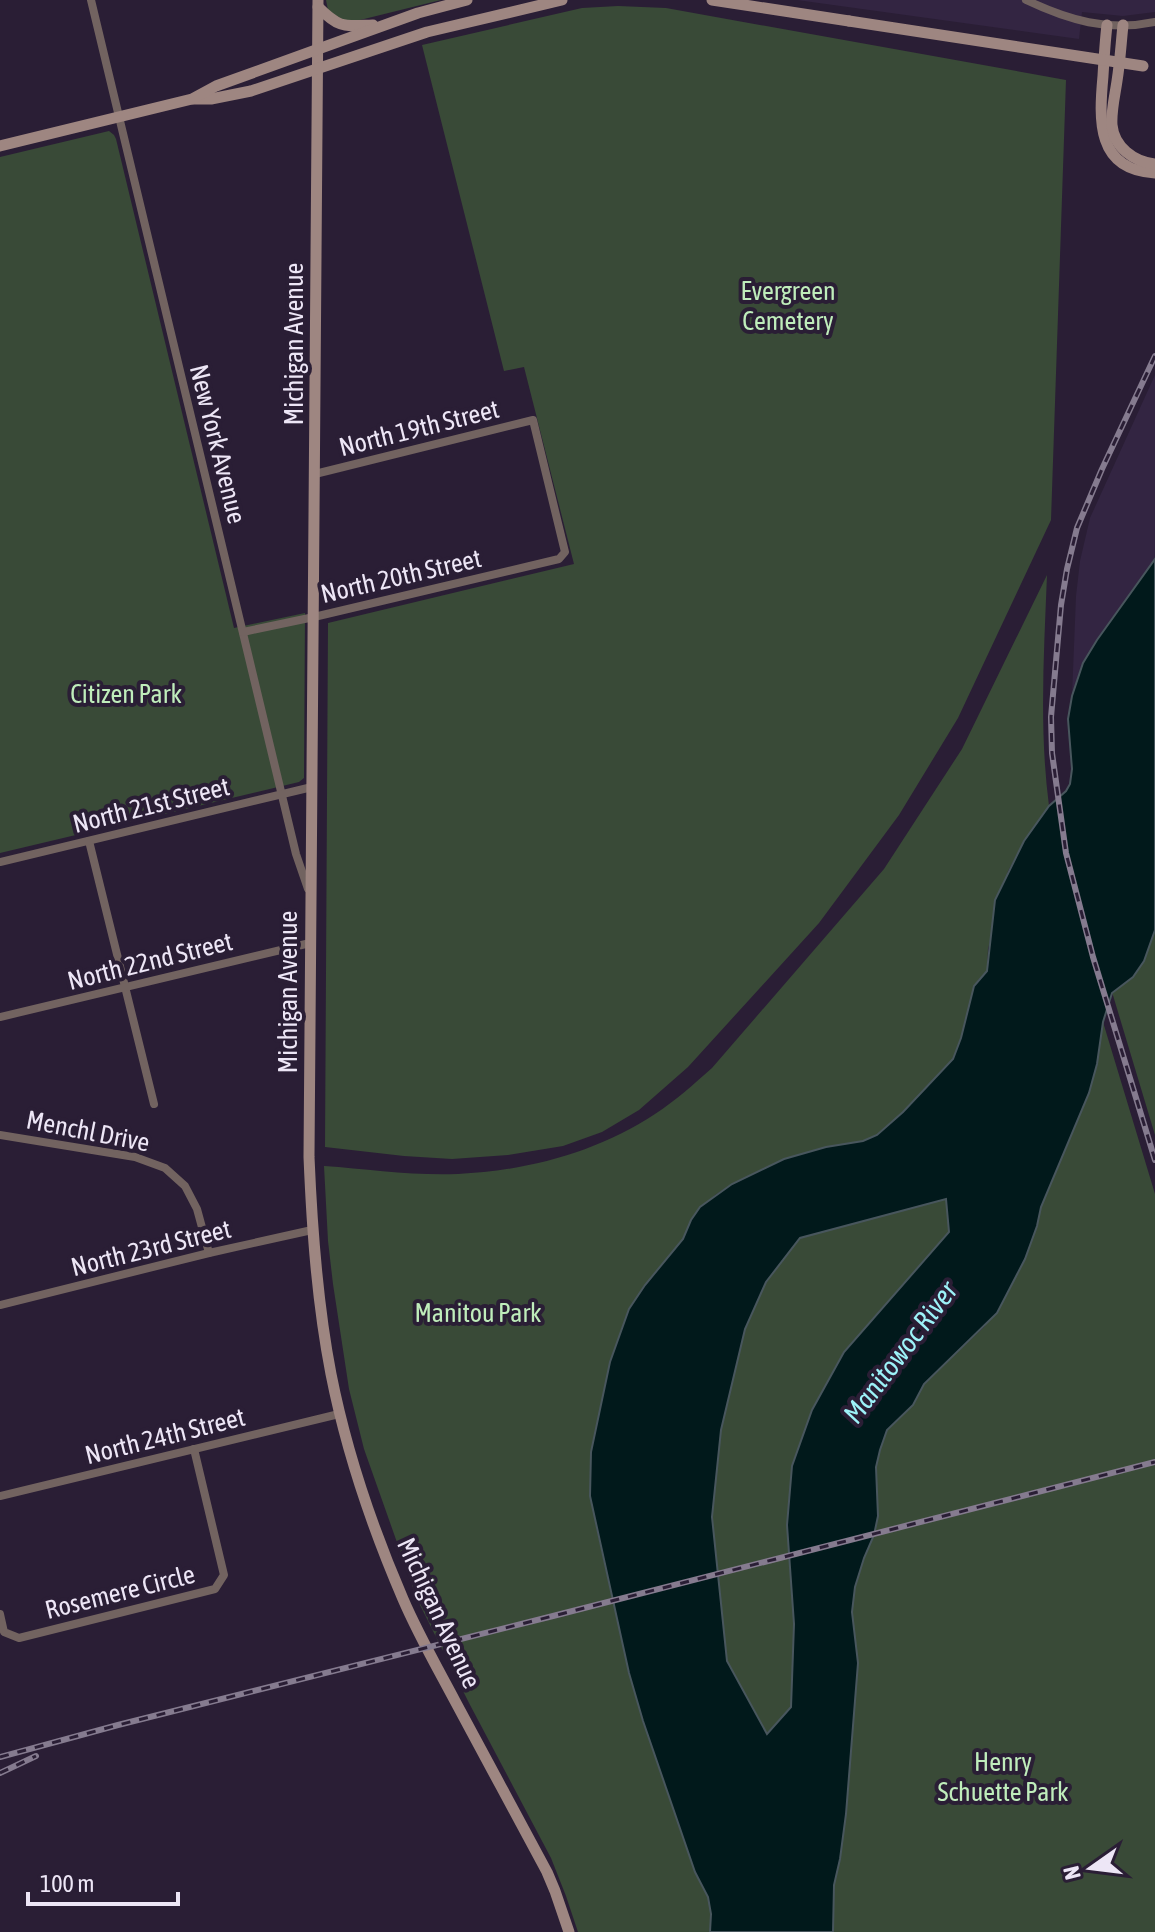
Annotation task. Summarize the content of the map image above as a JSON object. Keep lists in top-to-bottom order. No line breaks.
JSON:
{"streets":{"street":["Michigan Avenue","North 19th Street","New York Avenue","North 20th Street","North 21st Street","North 22nd Street","Menchl Drive","North 23rd Street","North 24th Street","Rosemere Circle"]},"crossings":[["Michigan Avenue","North 19th Street"],["Michigan Avenue","New York Avenue"],["Michigan Avenue","North 20th Street"],["Michigan Avenue","North 21st Street"],["Michigan Avenue","North 22nd Street"],["Michigan Avenue","North 23rd Street"],["Michigan Avenue","North 24th Street"],["North 19th Street","North 20th Street"],["New York Avenue","North 20th Street"],["New York Avenue","North 21st Street"],["Menchl Drive","North 23rd Street"],["North 24th Street","Rosemere Circle"]],"water":["Manitowoc River"],"parks":["Evergreen Cemetery","Citizen Park","Manitou Park","Henry Schuette Park"],"scale_bar":"100 m","north":"left"}
